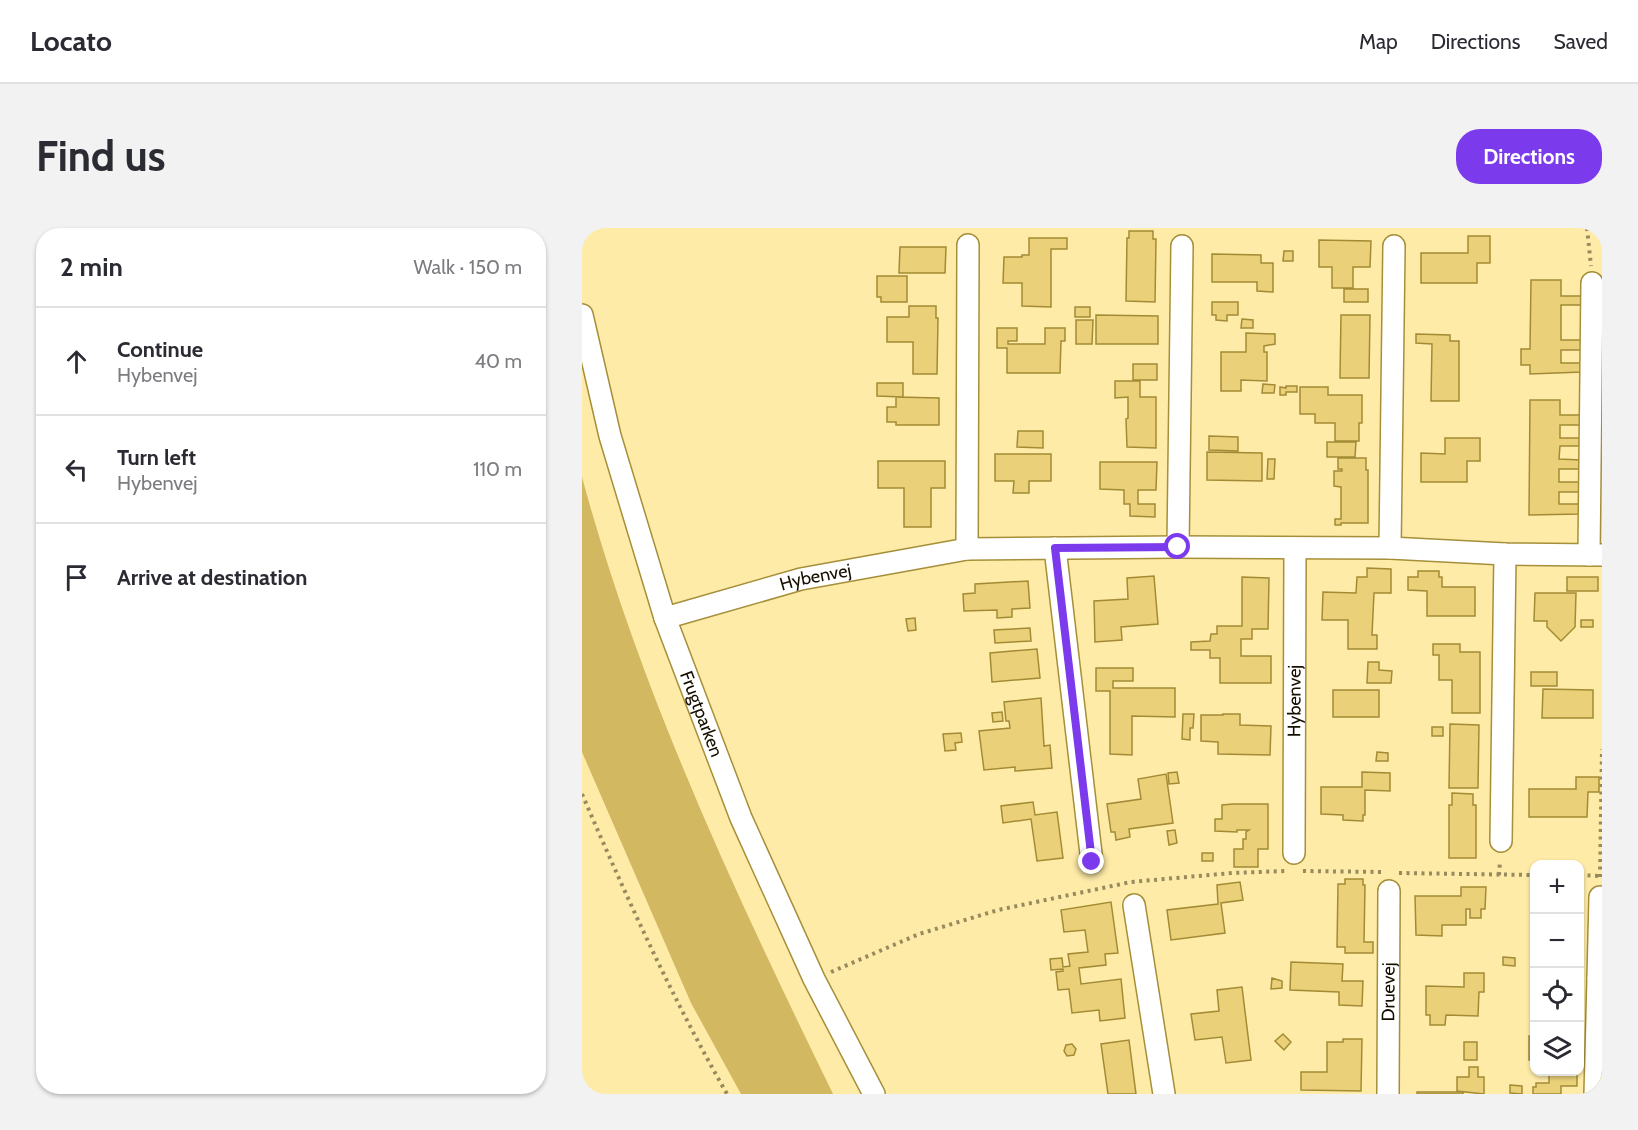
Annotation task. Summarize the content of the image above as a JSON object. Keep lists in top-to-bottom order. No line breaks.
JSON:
{"streets":{"street":["Hybenvej","Frugtparken","Druevej"]},"crossings":[["Hybenvej","Frugtparken"]],"page":{"header":"Locato","nav":["Map","Directions","Saved"],"buttons":"Directions","title":"Find us","heading":["2 min","Walk · 150 m"],"list":[["Continue","Hybenvej","40 m"],["Turn left","Hybenvej","110 m"],"Arrive at destination"],"map_buttons":["+","−"]}}
